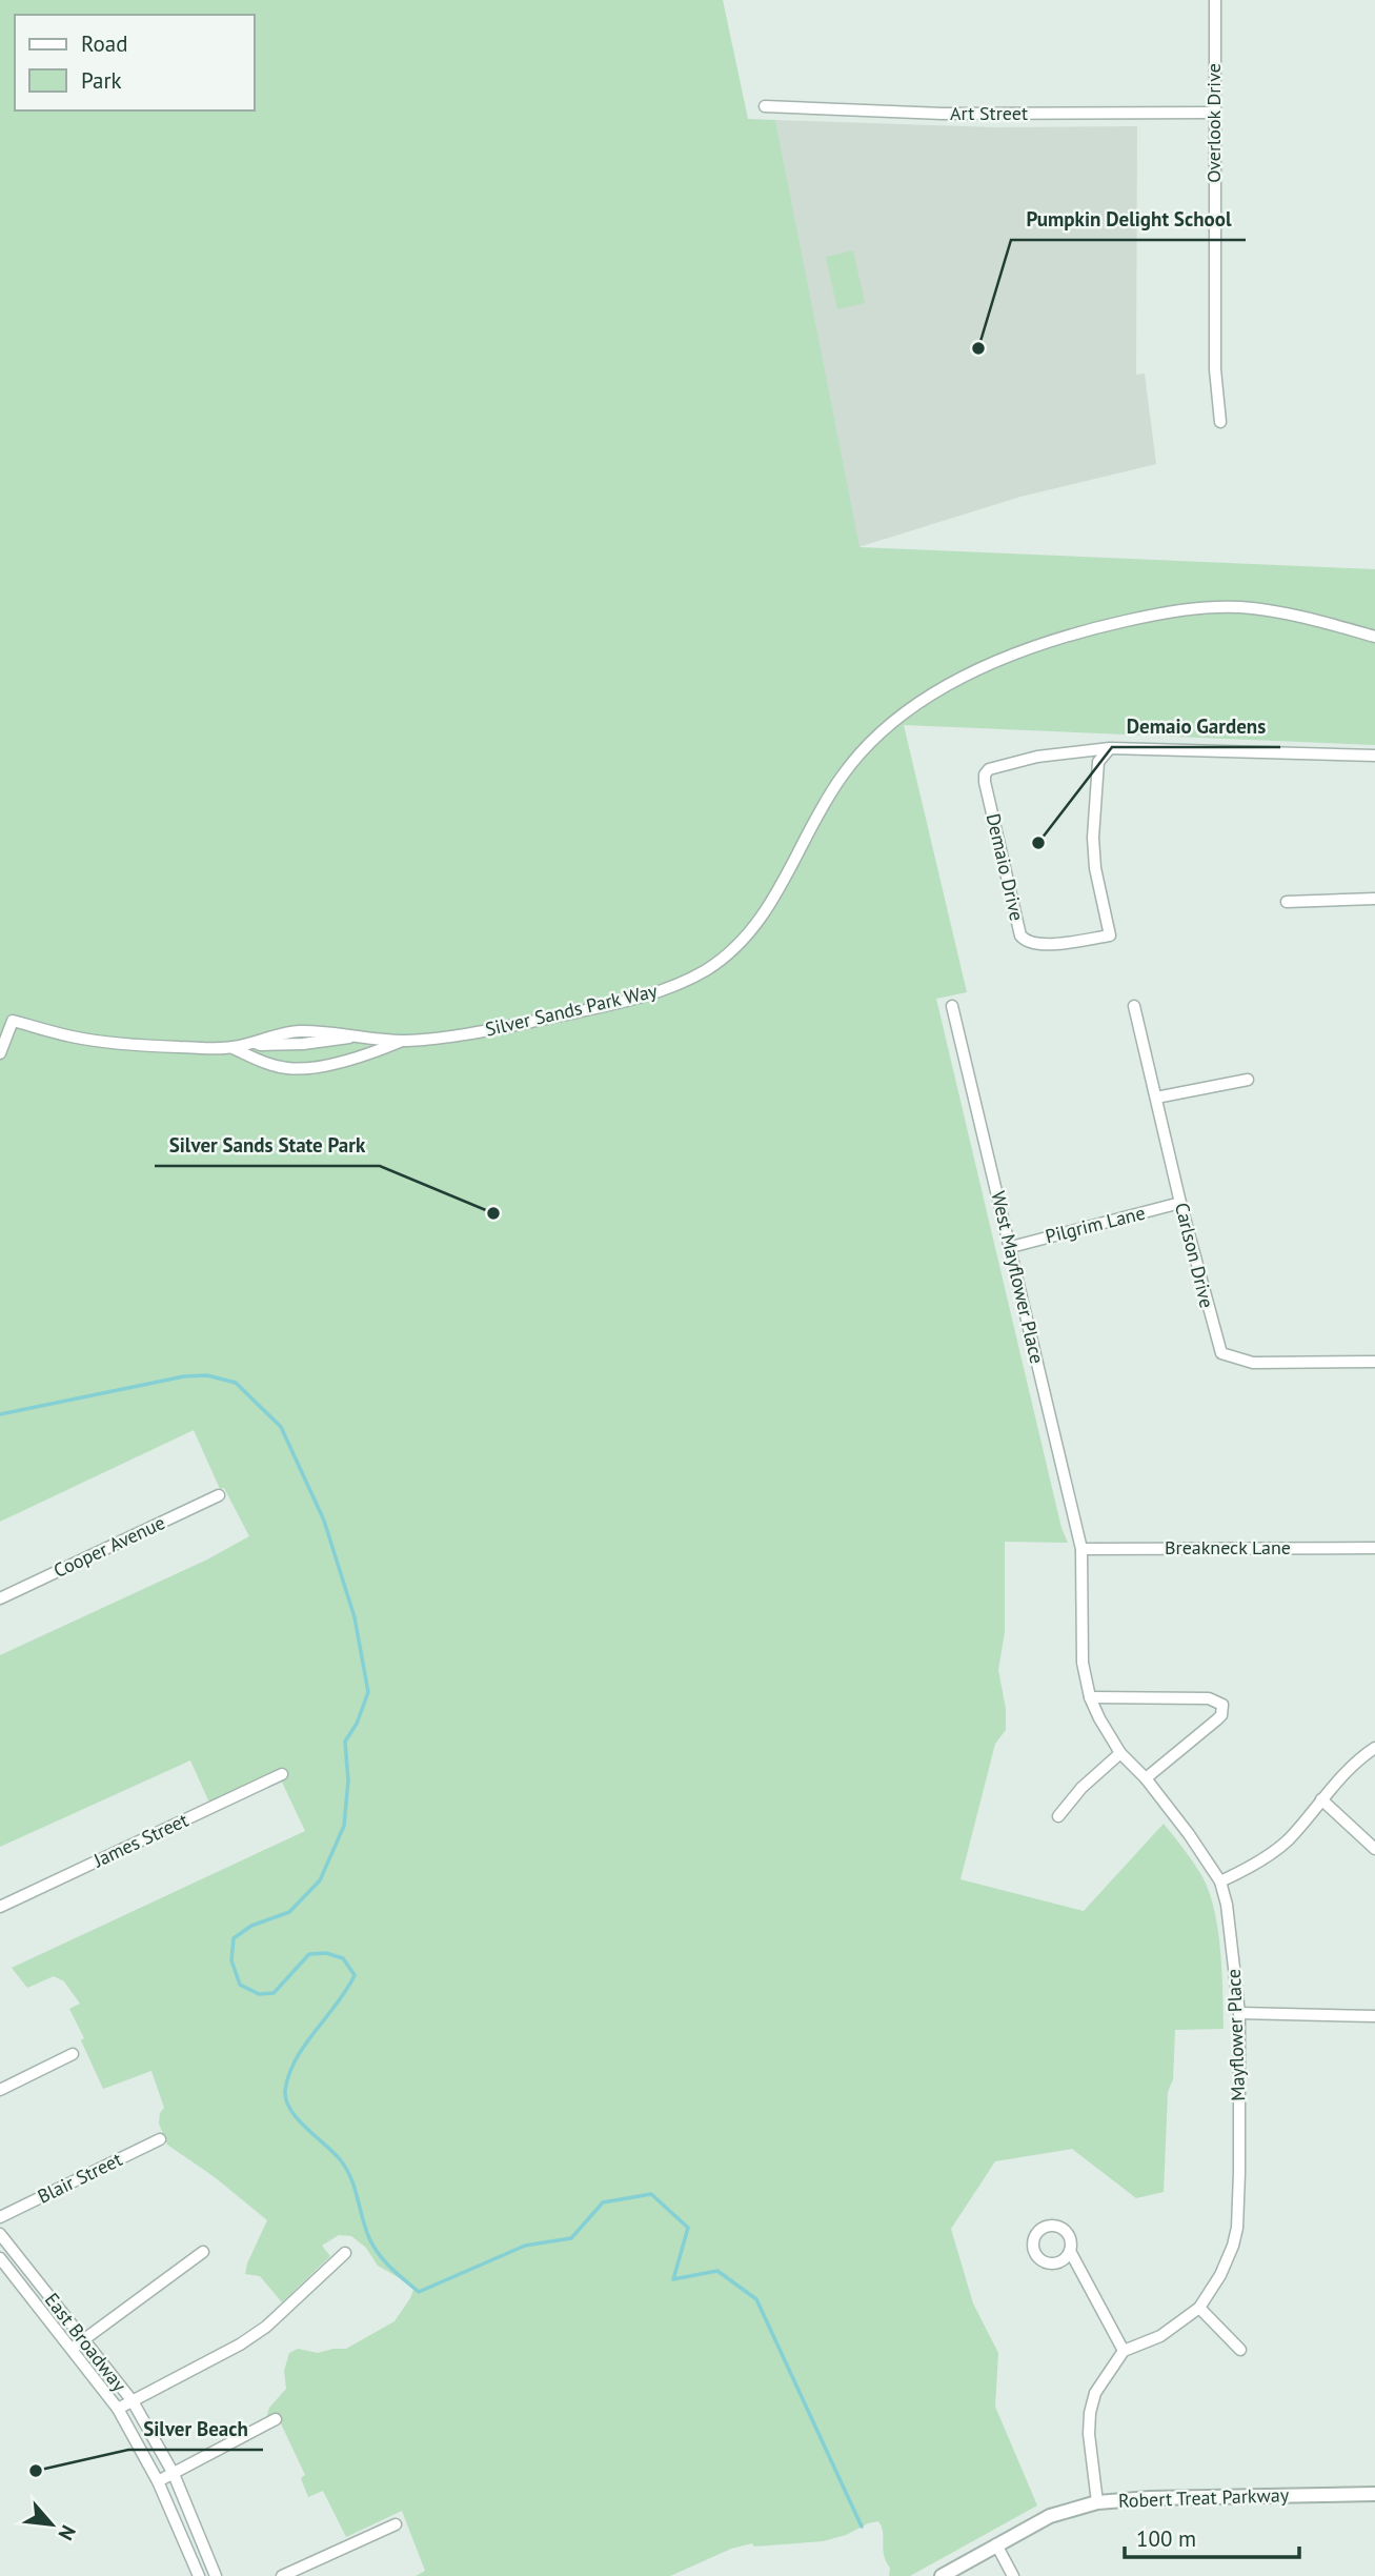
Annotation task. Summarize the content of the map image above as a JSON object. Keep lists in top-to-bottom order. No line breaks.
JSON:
{"streets":{"street":["Art Street","Overlook Drive","Demaio Drive","Silver Sands Park Way","Pilgrim Lane","Carlson Drive","West Mayflower Place","Cooper Avenue","Breakneck Lane","James Street","Mayflower Place","Blair Street","East Broadway","Robert Treat Parkway"]},"crossings":[["Art Street","Overlook Drive"],["Pilgrim Lane","Carlson Drive"],["Pilgrim Lane","West Mayflower Place"],["West Mayflower Place","Breakneck Lane"],["West Mayflower Place","Mayflower Place"],["Breakneck Lane","Mayflower Place"]],"places":["Pumpkin Delight School","Demaio Gardens","Silver Sands State Park","Silver Beach"],"legend":["Road","Park"],"scale_bar":"100 m","north":"bottom right"}
